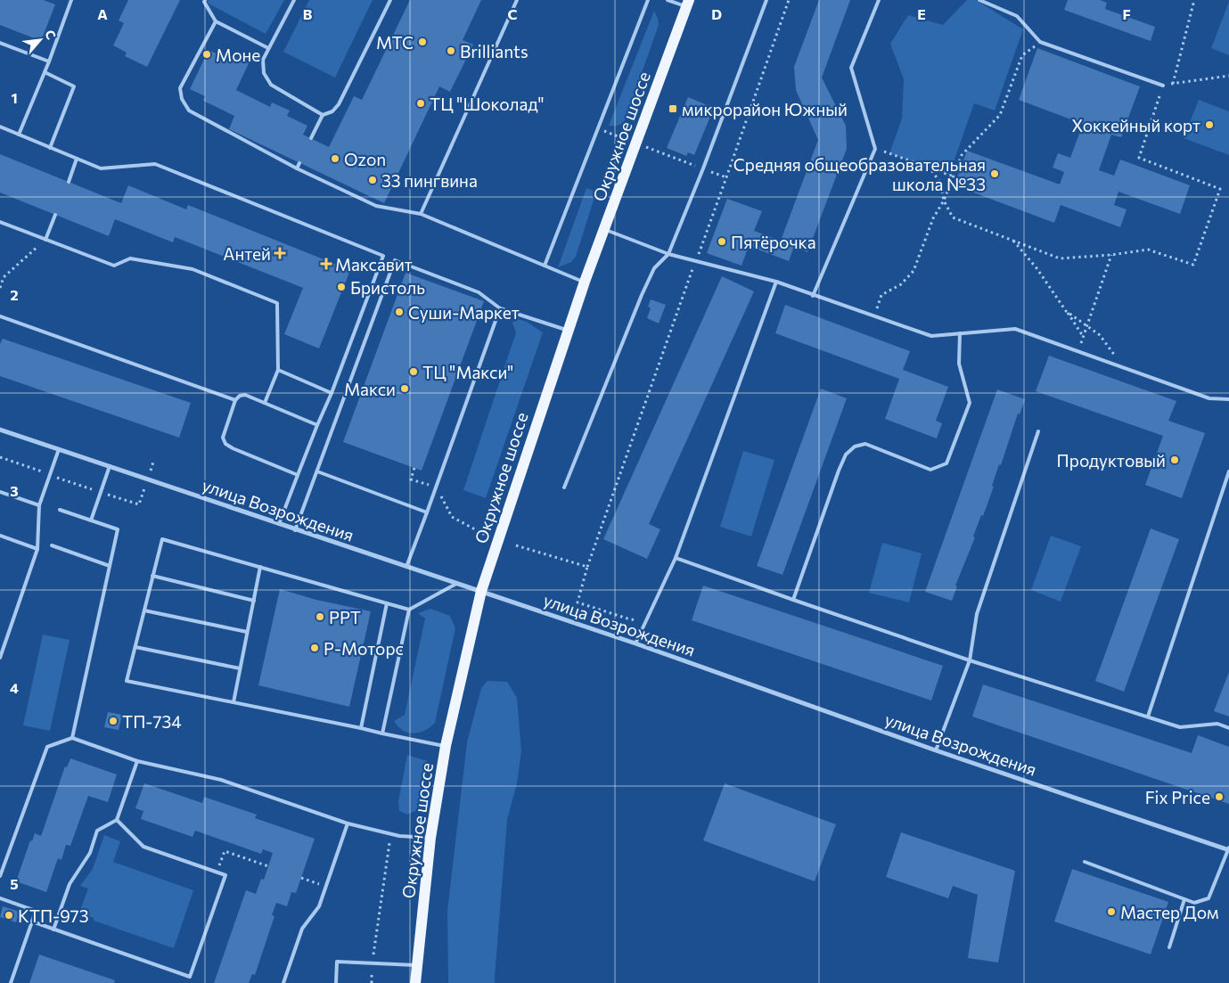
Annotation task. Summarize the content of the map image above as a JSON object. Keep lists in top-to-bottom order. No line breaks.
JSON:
{"streets":{"main road":["Окружное шоссе"],"street":["улица Возрождения"]},"crossings":[["Окружное шоссе","улица Возрождения"]],"places":{"other":["МТС","Brilliants","Моне","ТЦ \"Шоколад\"","Хоккейный корт","Ozon","Средняя общеобразовательная школа №33","33 пингвина","Пятёрочка","Бристоль","Суши-Маркет","ТЦ \"Макси\"","Макси","Продуктовый","РРТ","Р-Моторс","ТП-734","Fix Price","Мастер Дом","КТП-973"],"transit":["микрорайон Южный"],"health":["Антей","Максавит"]},"north":"top right","grid":{"columns":["A","B","C","D","E","F"],"rows":["1","2","3","4","5"]}}
